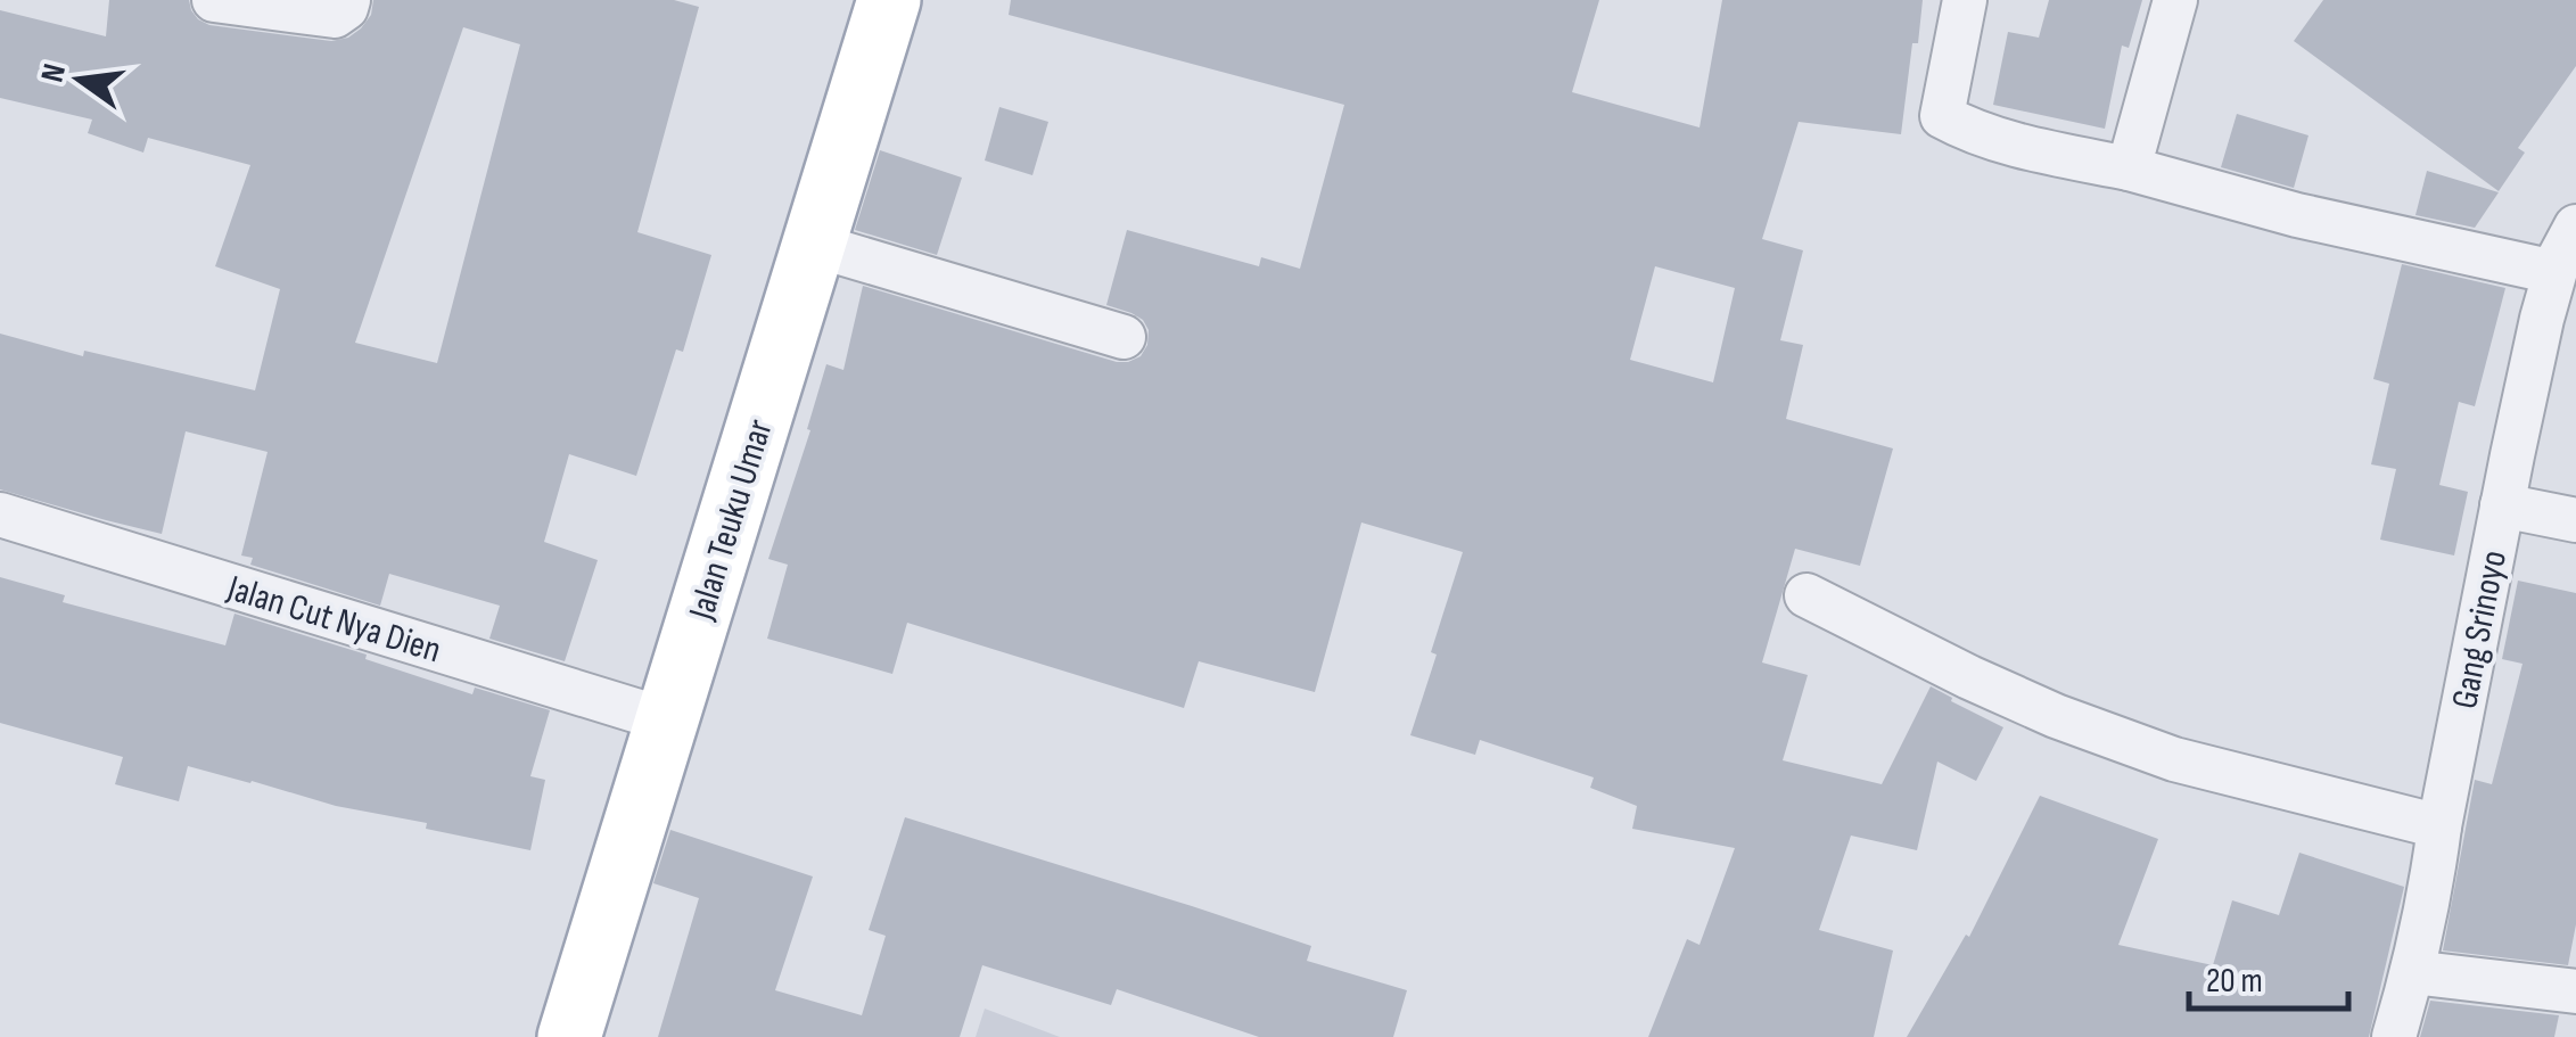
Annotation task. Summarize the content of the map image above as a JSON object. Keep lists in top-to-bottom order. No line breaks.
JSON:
{"streets":{"main road":["Jalan Teuku Umar"],"street":["Jalan Cut Nya Dien","Gang Srinoyo"]},"crossings":[["Jalan Teuku Umar","Jalan Cut Nya Dien"]],"scale_bar":"20 m","north":"left"}
